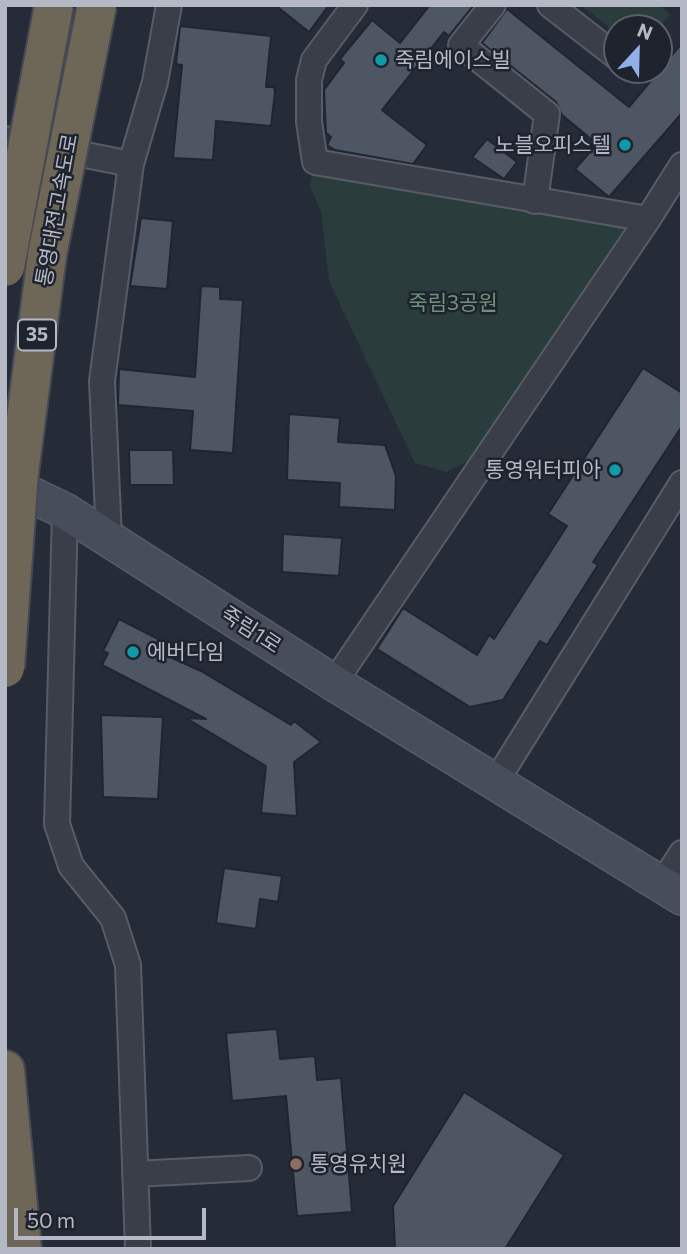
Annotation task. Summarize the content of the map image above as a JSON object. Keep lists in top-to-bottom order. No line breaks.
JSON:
{"streets":{"highway":["통영대전고속도로","35"],"street":["죽림1로"]},"parks":["죽림3공원"],"places":["죽림에이스빌","노블오피스텔","통영워터피아","에버다임","통영유치원"],"scale_bar":"50 m","north":"top"}
